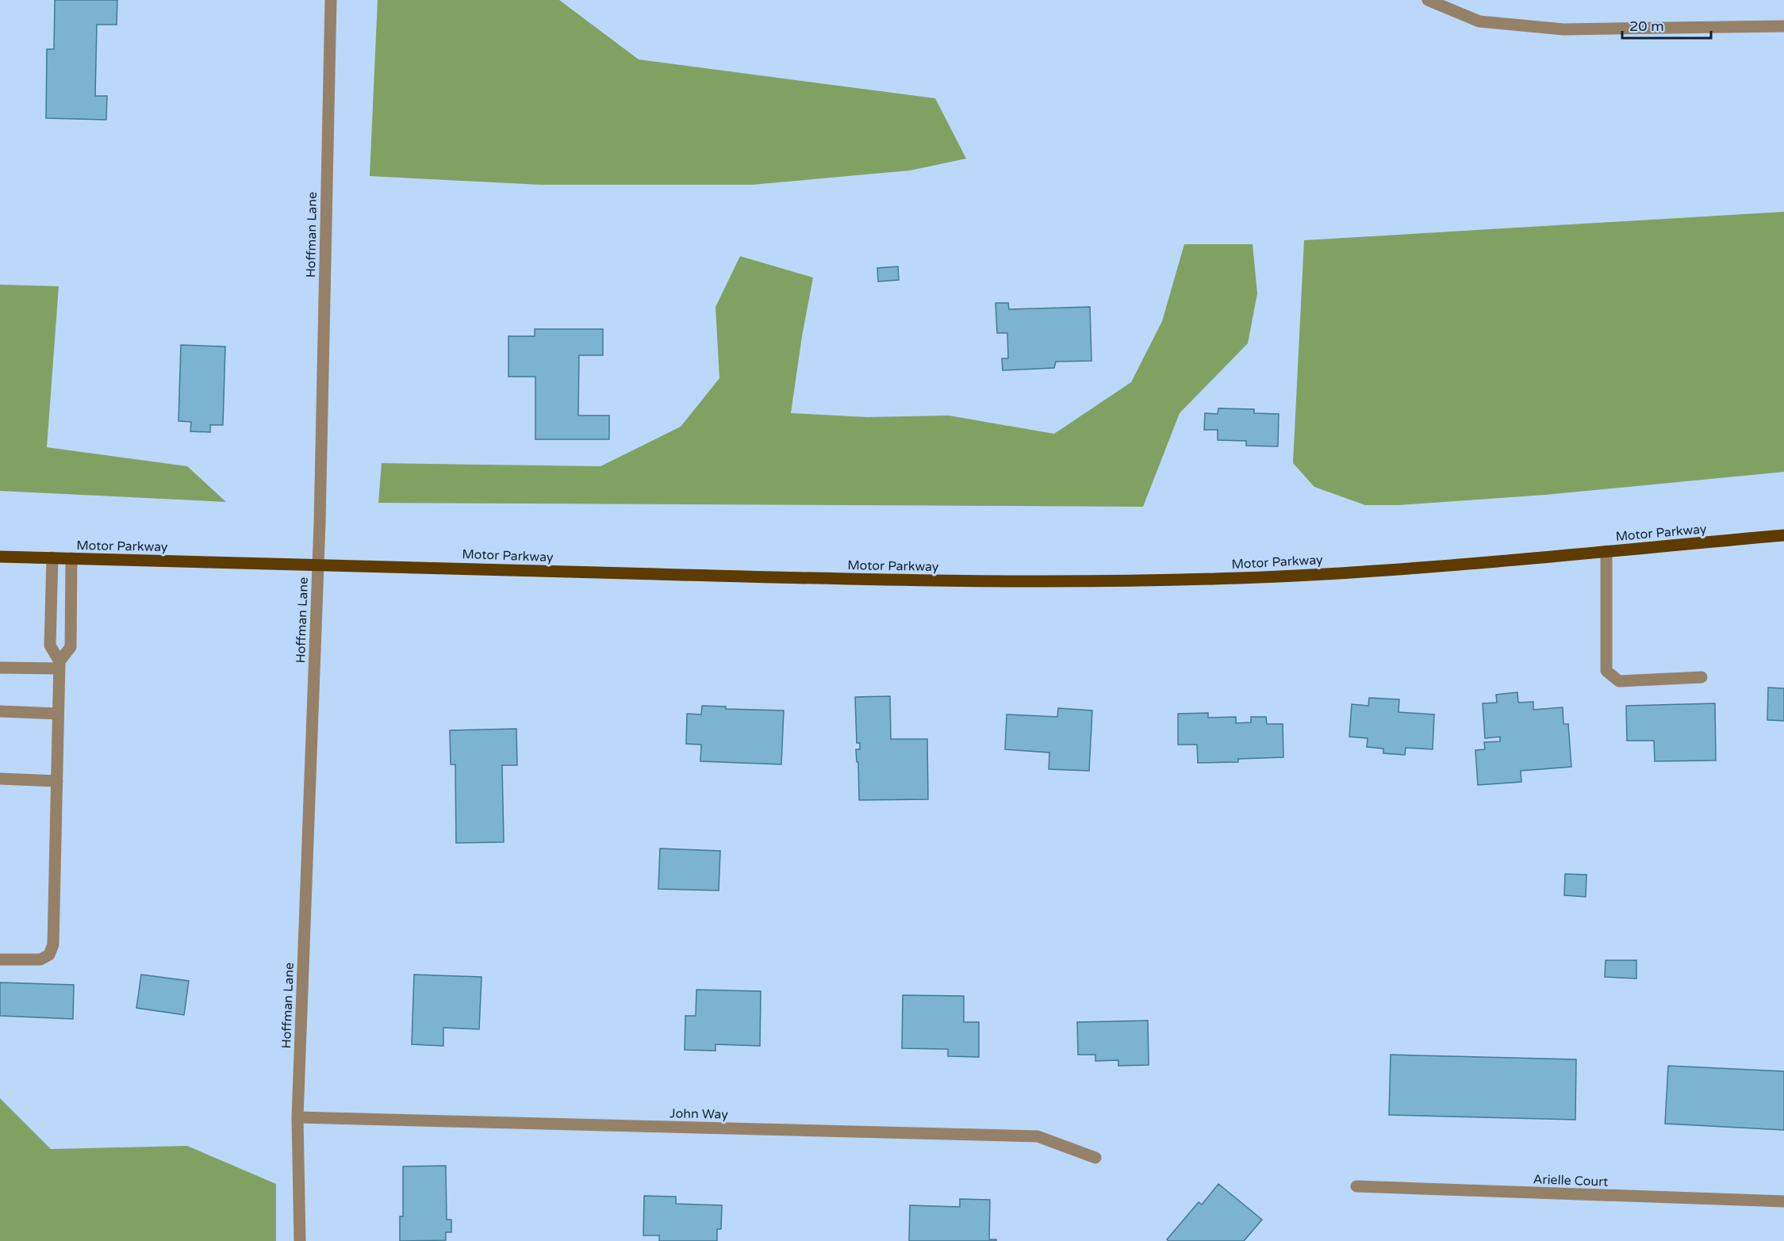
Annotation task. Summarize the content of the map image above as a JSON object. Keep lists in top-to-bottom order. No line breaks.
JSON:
{"streets":{"main road":["Motor Parkway"],"street":["Hoffman Lane","John Way","Arielle Court"]},"crossings":[["Hoffman Lane","Motor Parkway"],["Hoffman Lane","John Way"]],"scale_bar":"20 m"}
